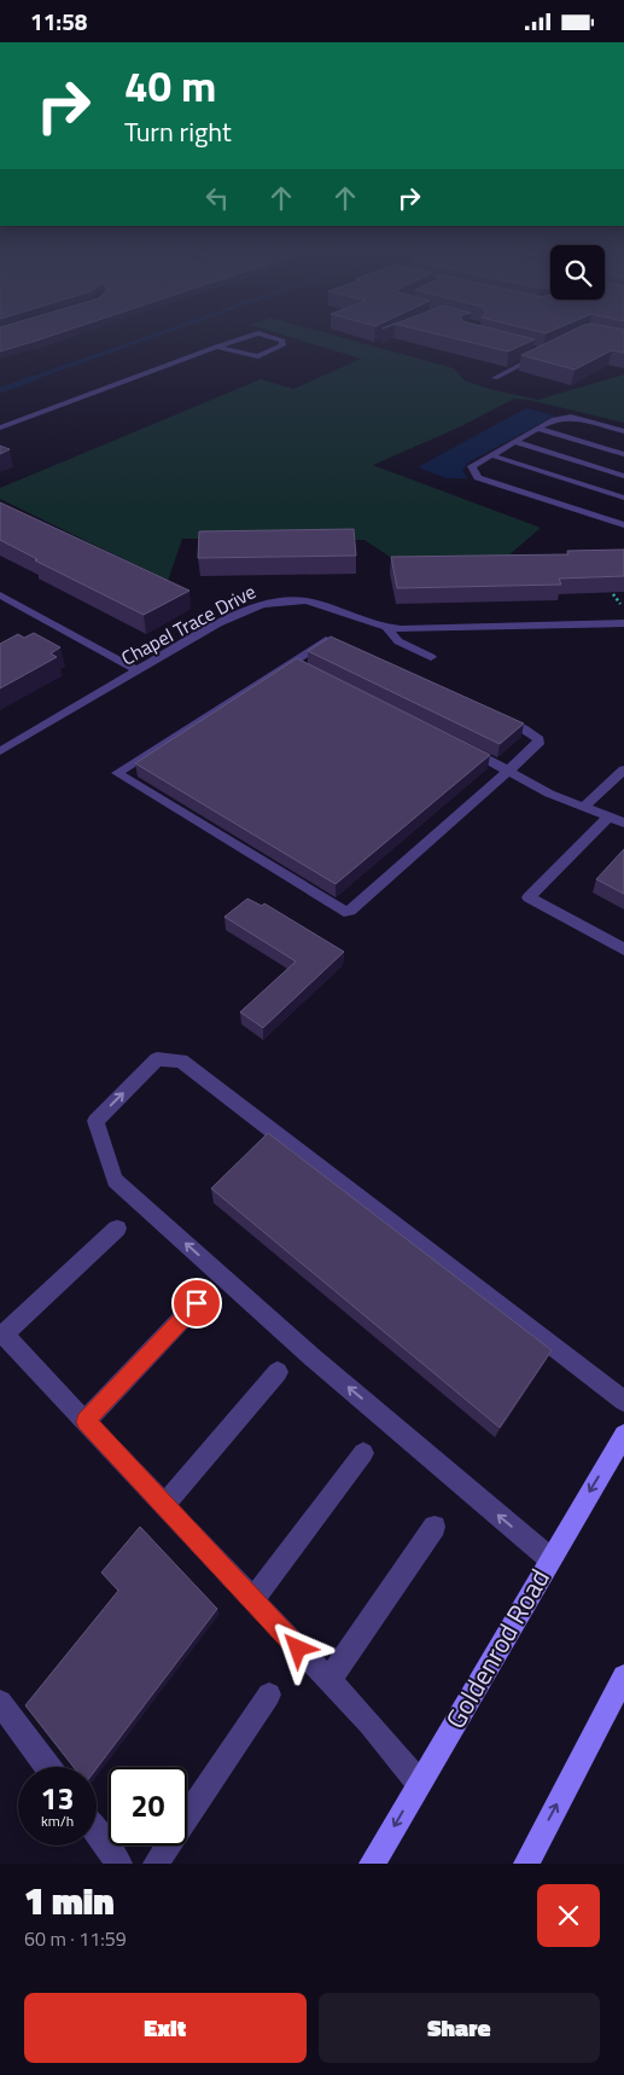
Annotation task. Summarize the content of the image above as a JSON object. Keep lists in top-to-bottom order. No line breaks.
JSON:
{"streets":{"main road":["Goldenrod Road"],"lane":["Chapel Trace Drive"]},"one_way":["Goldenrod Road"],"page":{"status":"11:58","turn":["40 m","Turn right"],"speed":"13 km/h","limit":"20","heading":["1 min","60 m · 11:59"],"buttons":["Exit","Share"]}}
